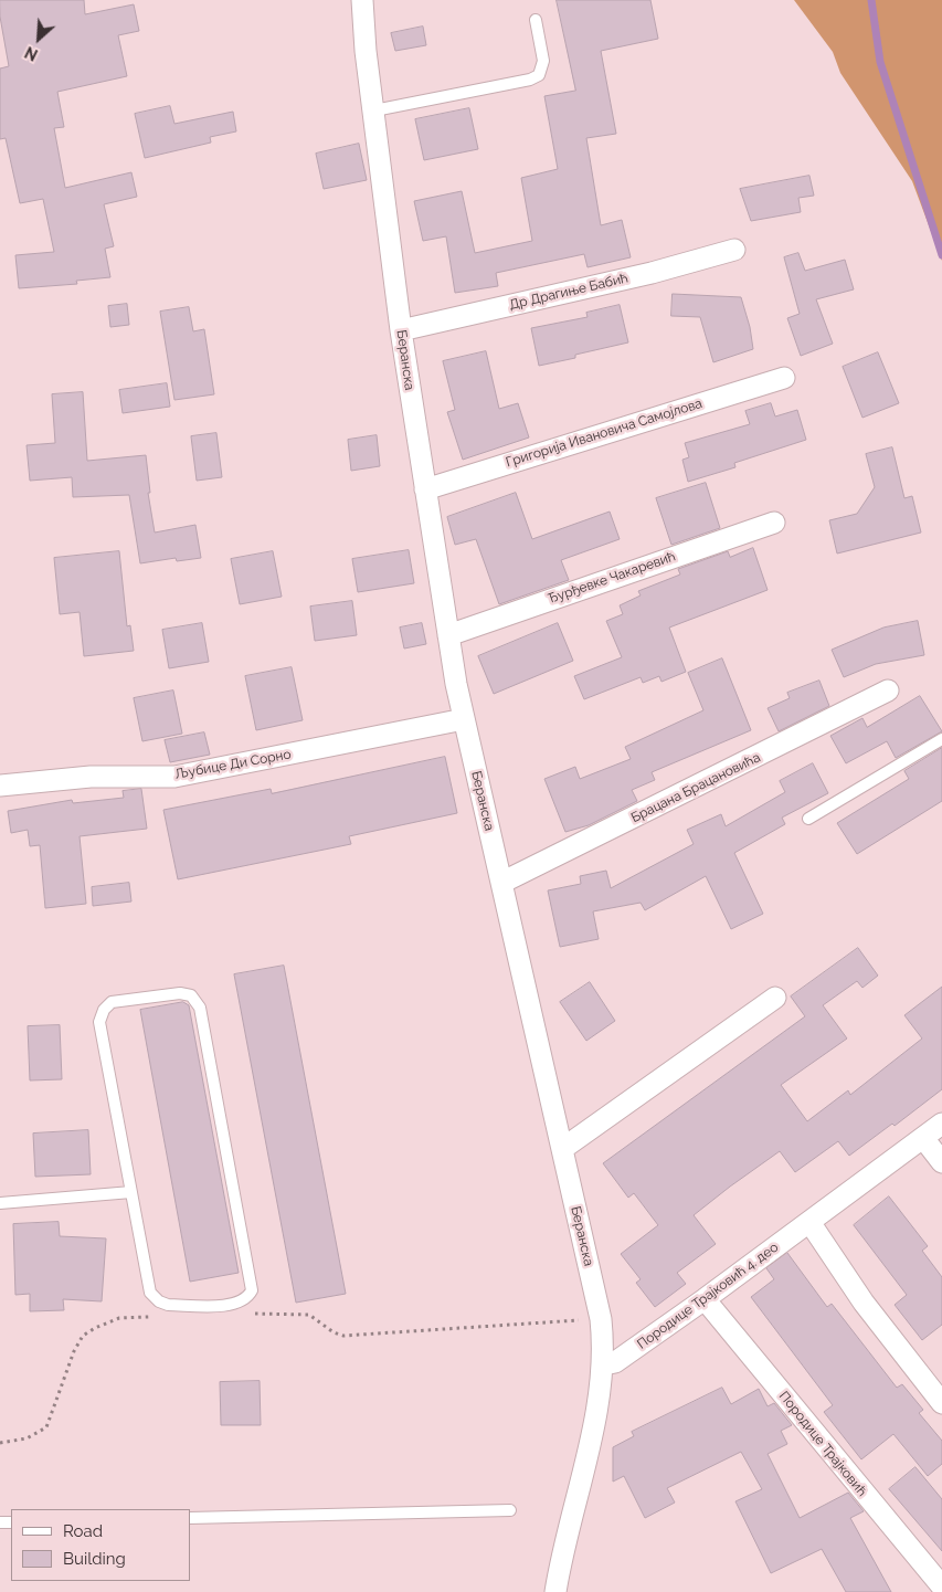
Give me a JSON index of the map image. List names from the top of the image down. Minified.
{"streets":{"street":["Др Драгиње Бабић","Беранска","Григорија Ивановича Самојлова","Ђурђевке Чакаревић","Љубице Ди Сорно","Брацана Брацановића","Породице Трајковић 4. део","Породице Трајковић"]},"crossings":[["Др Драгиње Бабић","Беранска"],["Беранска","Григорија Ивановича Самојлова"],["Беранска","Ђурђевке Чакаревић"],["Беранска","Љубице Ди Сорно"],["Беранска","Брацана Брацановића"],["Беранска","Породице Трајковић 4. део"],["Породице Трајковић 4. део","Породице Трајковић"]],"legend":["Road","Building"],"north":"bottom left"}
